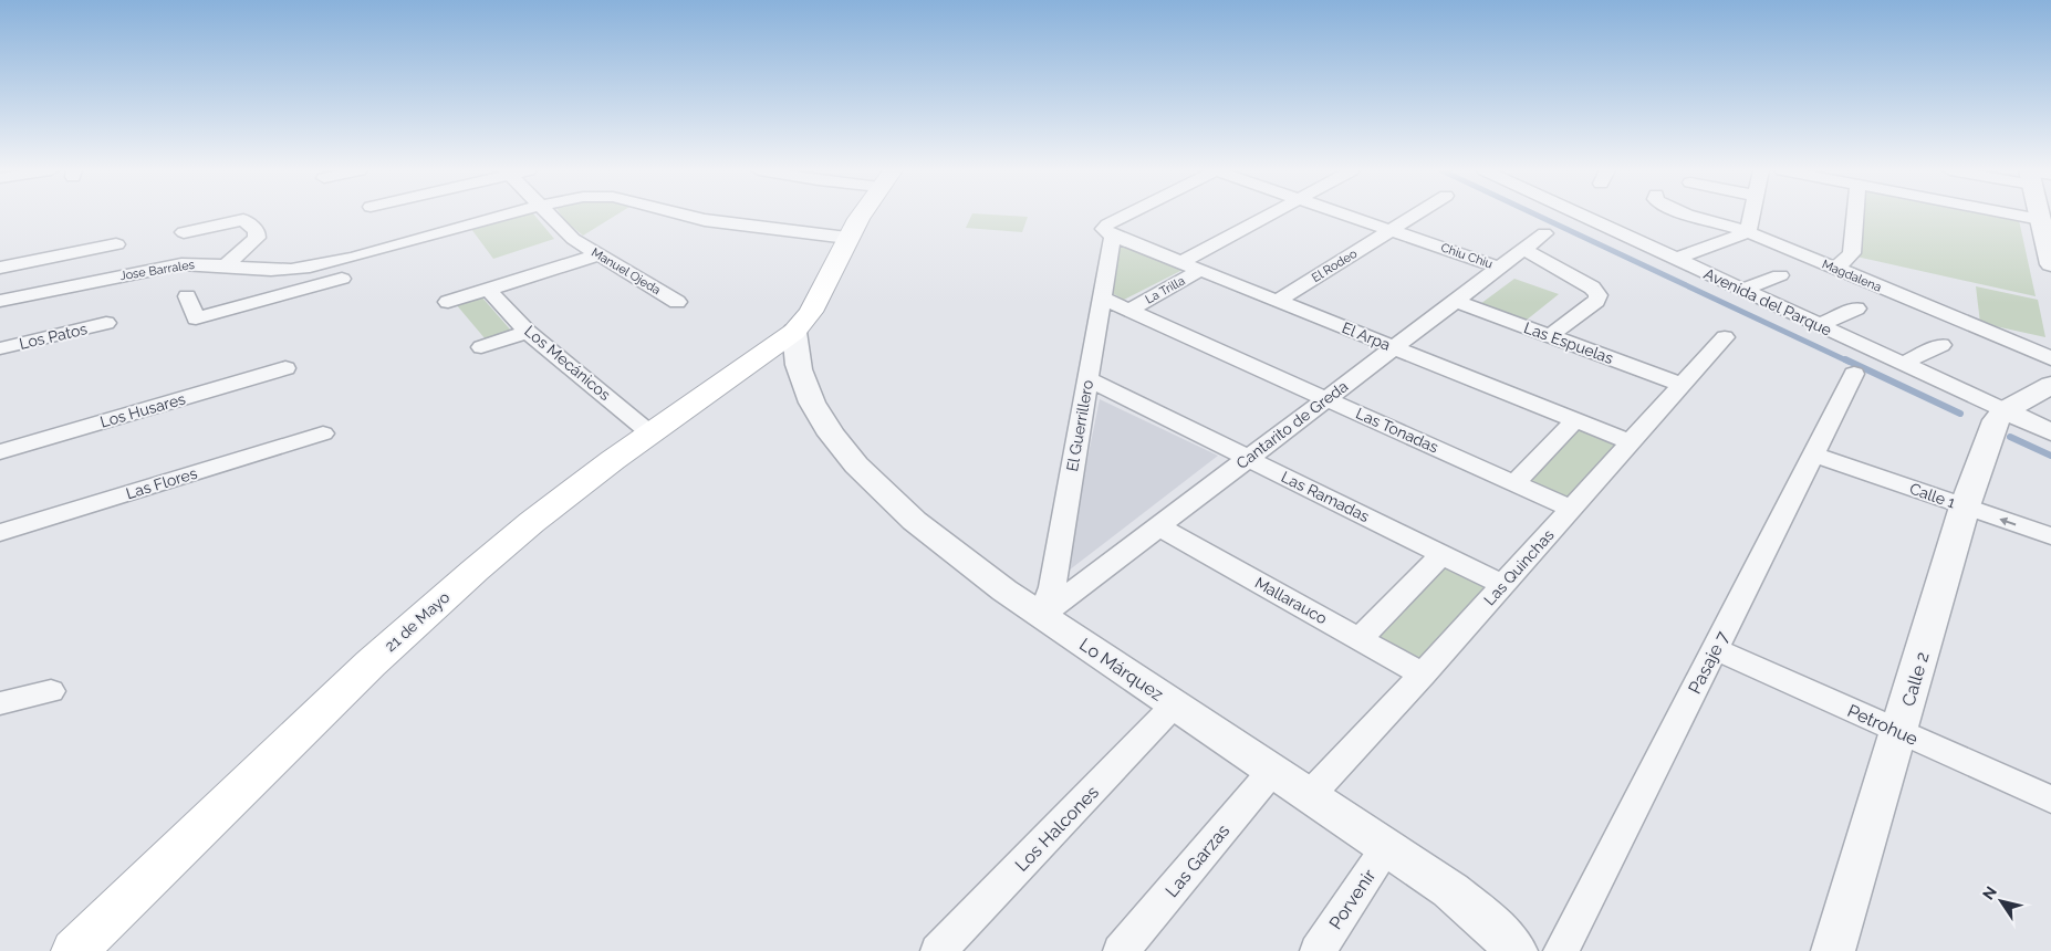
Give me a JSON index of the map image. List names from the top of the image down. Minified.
{"streets":{"main road":["21 de Mayo"],"street":["Chiu Chiu","El Rodeo","Jose Barrales","Manuel Ojeda","Magdalena","La Trilla","Avenida del Parque","Los Patos","El Arpa","Las Espuelas","Los Mecánicos","Los Husares","Cantarito de Greda","El Guerrillero","Las Tonadas","Las Flores","Calle 1","Las Ramadas","Las Quinchas","Mallarauco","Pasaje 7","Lo Márquez","Calle 2","Petrohue","Los Halcones","Las Garzas","Porvenir"]},"crossings":[["Chiu Chiu","El Rodeo"],["Chiu Chiu","Cantarito de Greda"],["El Rodeo","El Arpa"],["Jose Barrales","21 de Mayo"],["La Trilla","El Arpa"],["La Trilla","Las Tonadas"],["Avenida del Parque","Calle 2"],["El Arpa","Cantarito de Greda"],["El Arpa","El Guerrillero"],["El Arpa","Las Quinchas"],["Las Espuelas","Cantarito de Greda"],["Las Espuelas","Las Quinchas"],["Los Mecánicos","21 de Mayo"],["Cantarito de Greda","El Guerrillero"],["Cantarito de Greda","Las Tonadas"],["Cantarito de Greda","Las Ramadas"],["Cantarito de Greda","Mallarauco"],["Cantarito de Greda","Lo Márquez"],["El Guerrillero","Las Tonadas"],["El Guerrillero","Las Ramadas"],["El Guerrillero","Lo Márquez"],["Las Tonadas","Las Quinchas"],["Calle 1","Pasaje 7"],["Calle 1","Calle 2"],["Las Ramadas","Las Quinchas"],["Las Quinchas","Mallarauco"],["Las Quinchas","Lo Márquez"],["21 de Mayo","Lo Márquez"],["Pasaje 7","Petrohue"],["Lo Márquez","Los Halcones"],["Lo Márquez","Las Garzas"],["Lo Márquez","Porvenir"],["Calle 2","Petrohue"]],"one_way":["Calle 1"],"north":"top left"}
